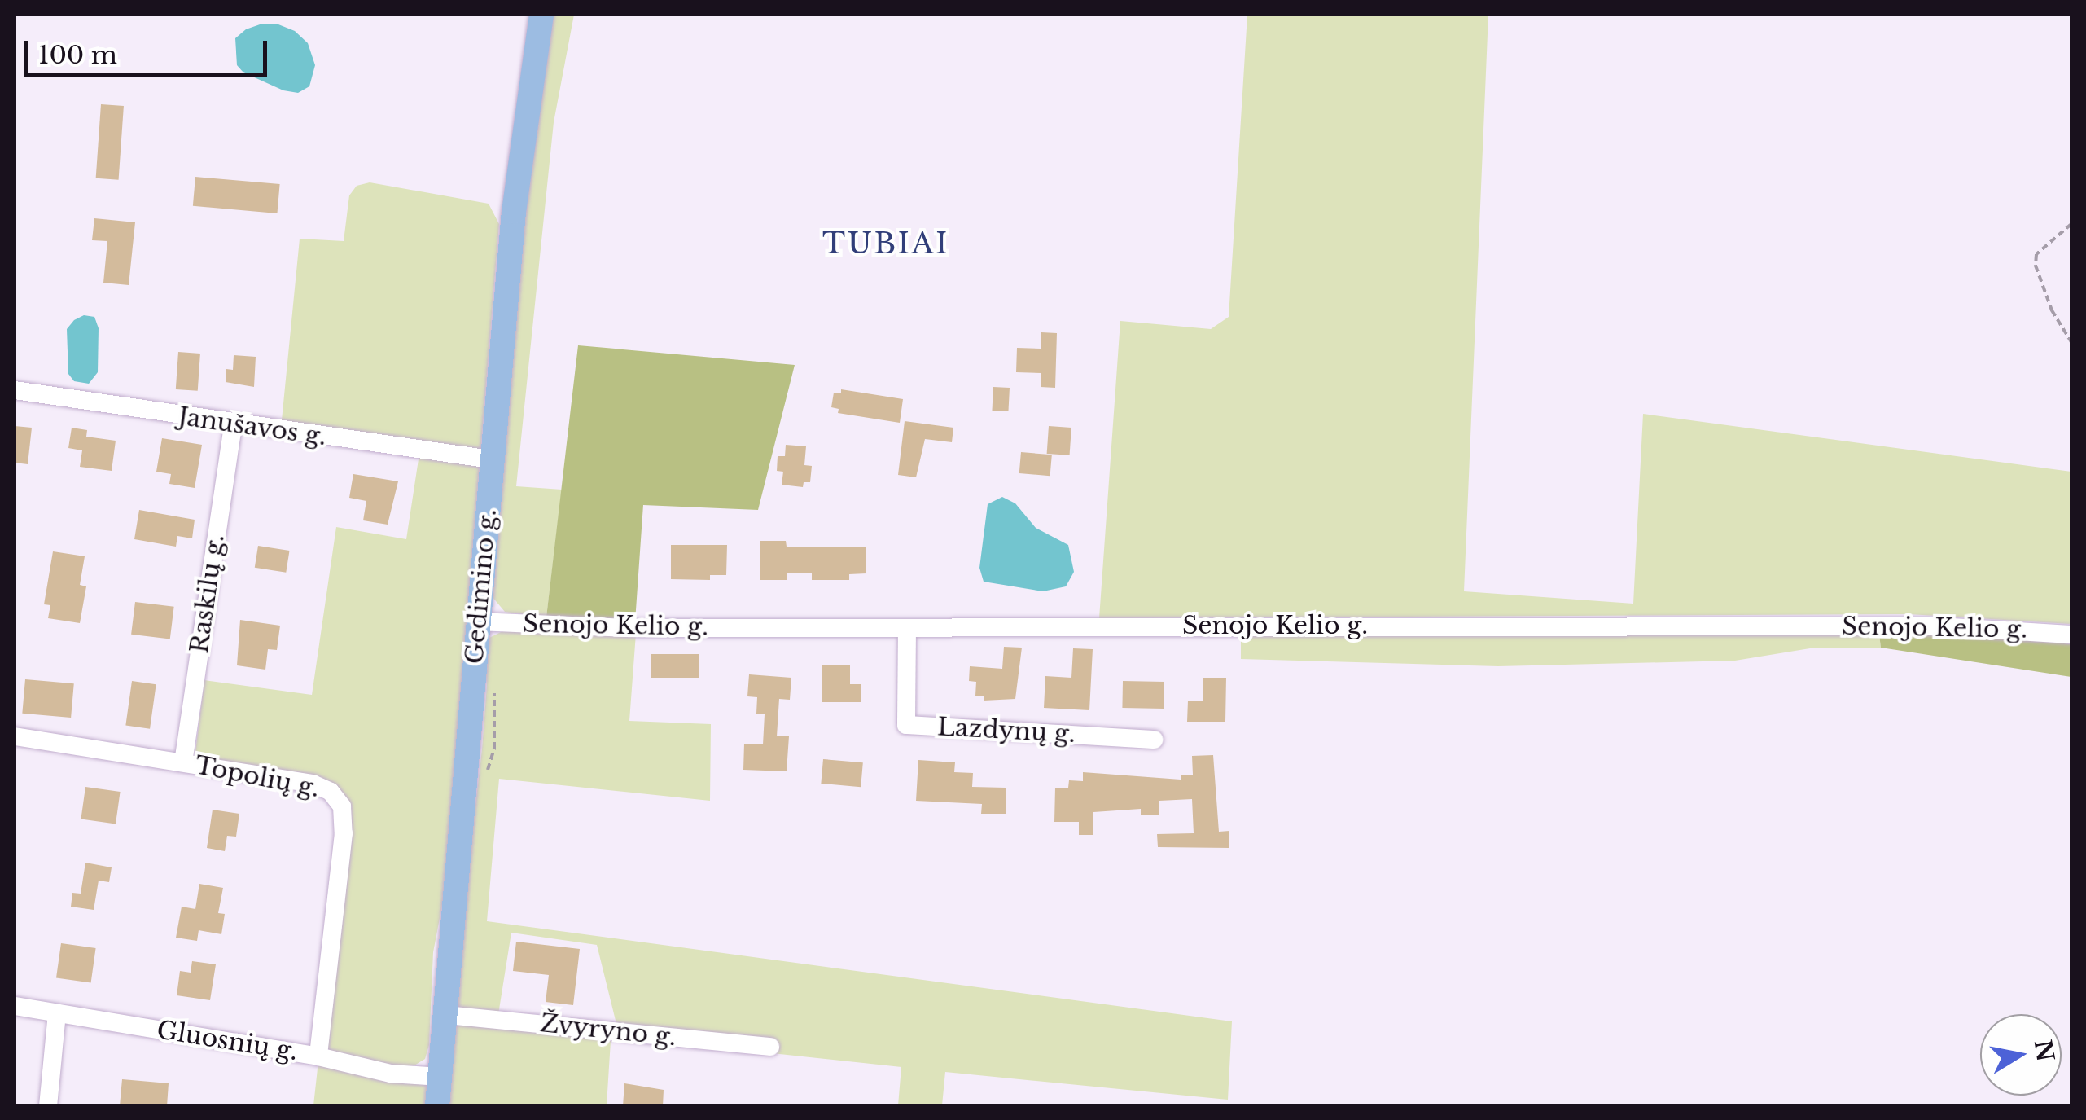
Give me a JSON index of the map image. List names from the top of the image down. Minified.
{"streets":{"main road":["Gedimino g."],"street":["Janušavos g.","Raskilų g.","Senojo Kelio g.","Lazdynų g.","Topolių g.","Žvyryno g.","Gluosnių g."]},"crossings":[["Janušavos g.","Gedimino g."],["Janušavos g.","Raskilų g."],["Gedimino g.","Senojo Kelio g."],["Gedimino g.","Žvyryno g."],["Gedimino g.","Gluosnių g."],["Raskilų g.","Topolių g."],["Senojo Kelio g.","Lazdynų g."],["Topolių g.","Gluosnių g."]],"districts":["TUBIAI"],"scale_bar":"100 m","north":"right"}
